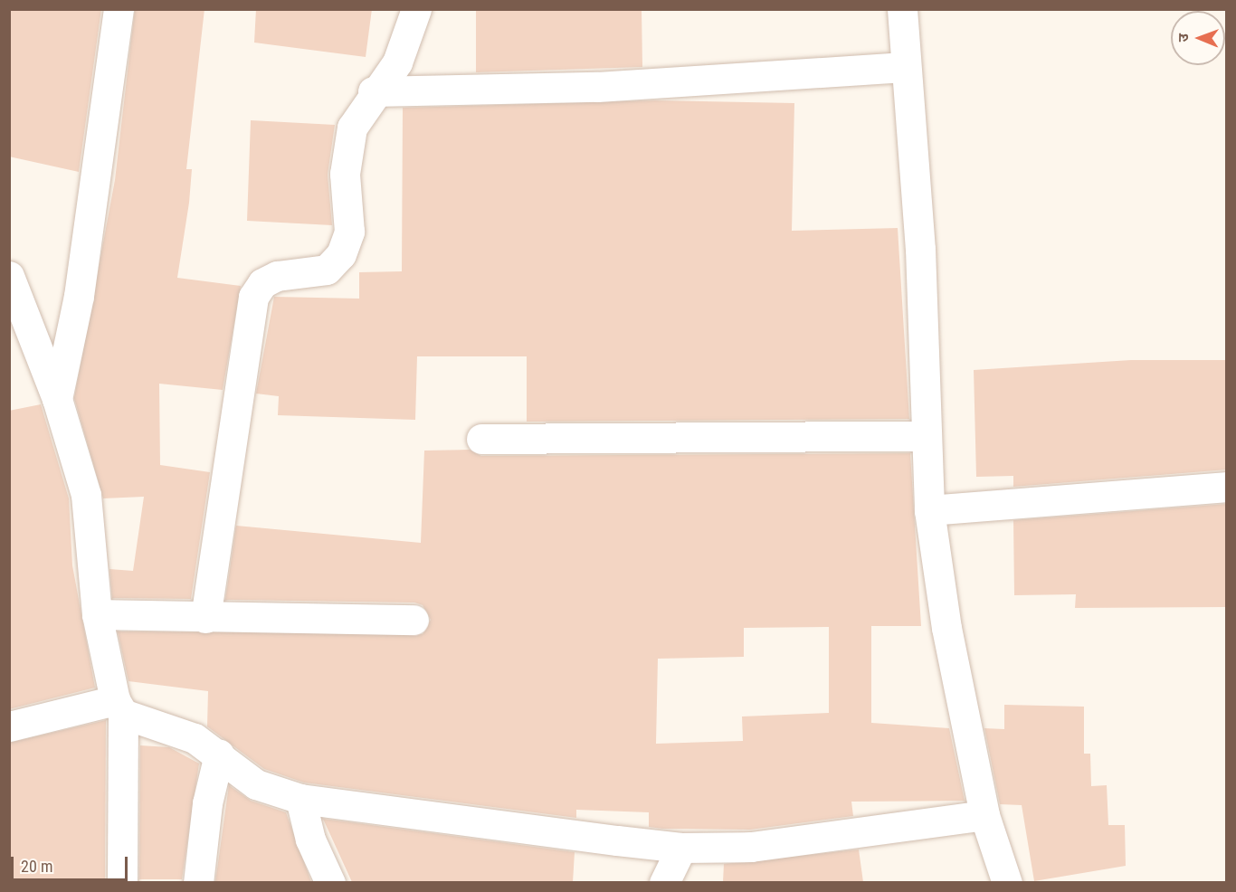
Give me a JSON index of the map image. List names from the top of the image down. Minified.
{"scale_bar":"20 m","north":"left"}
